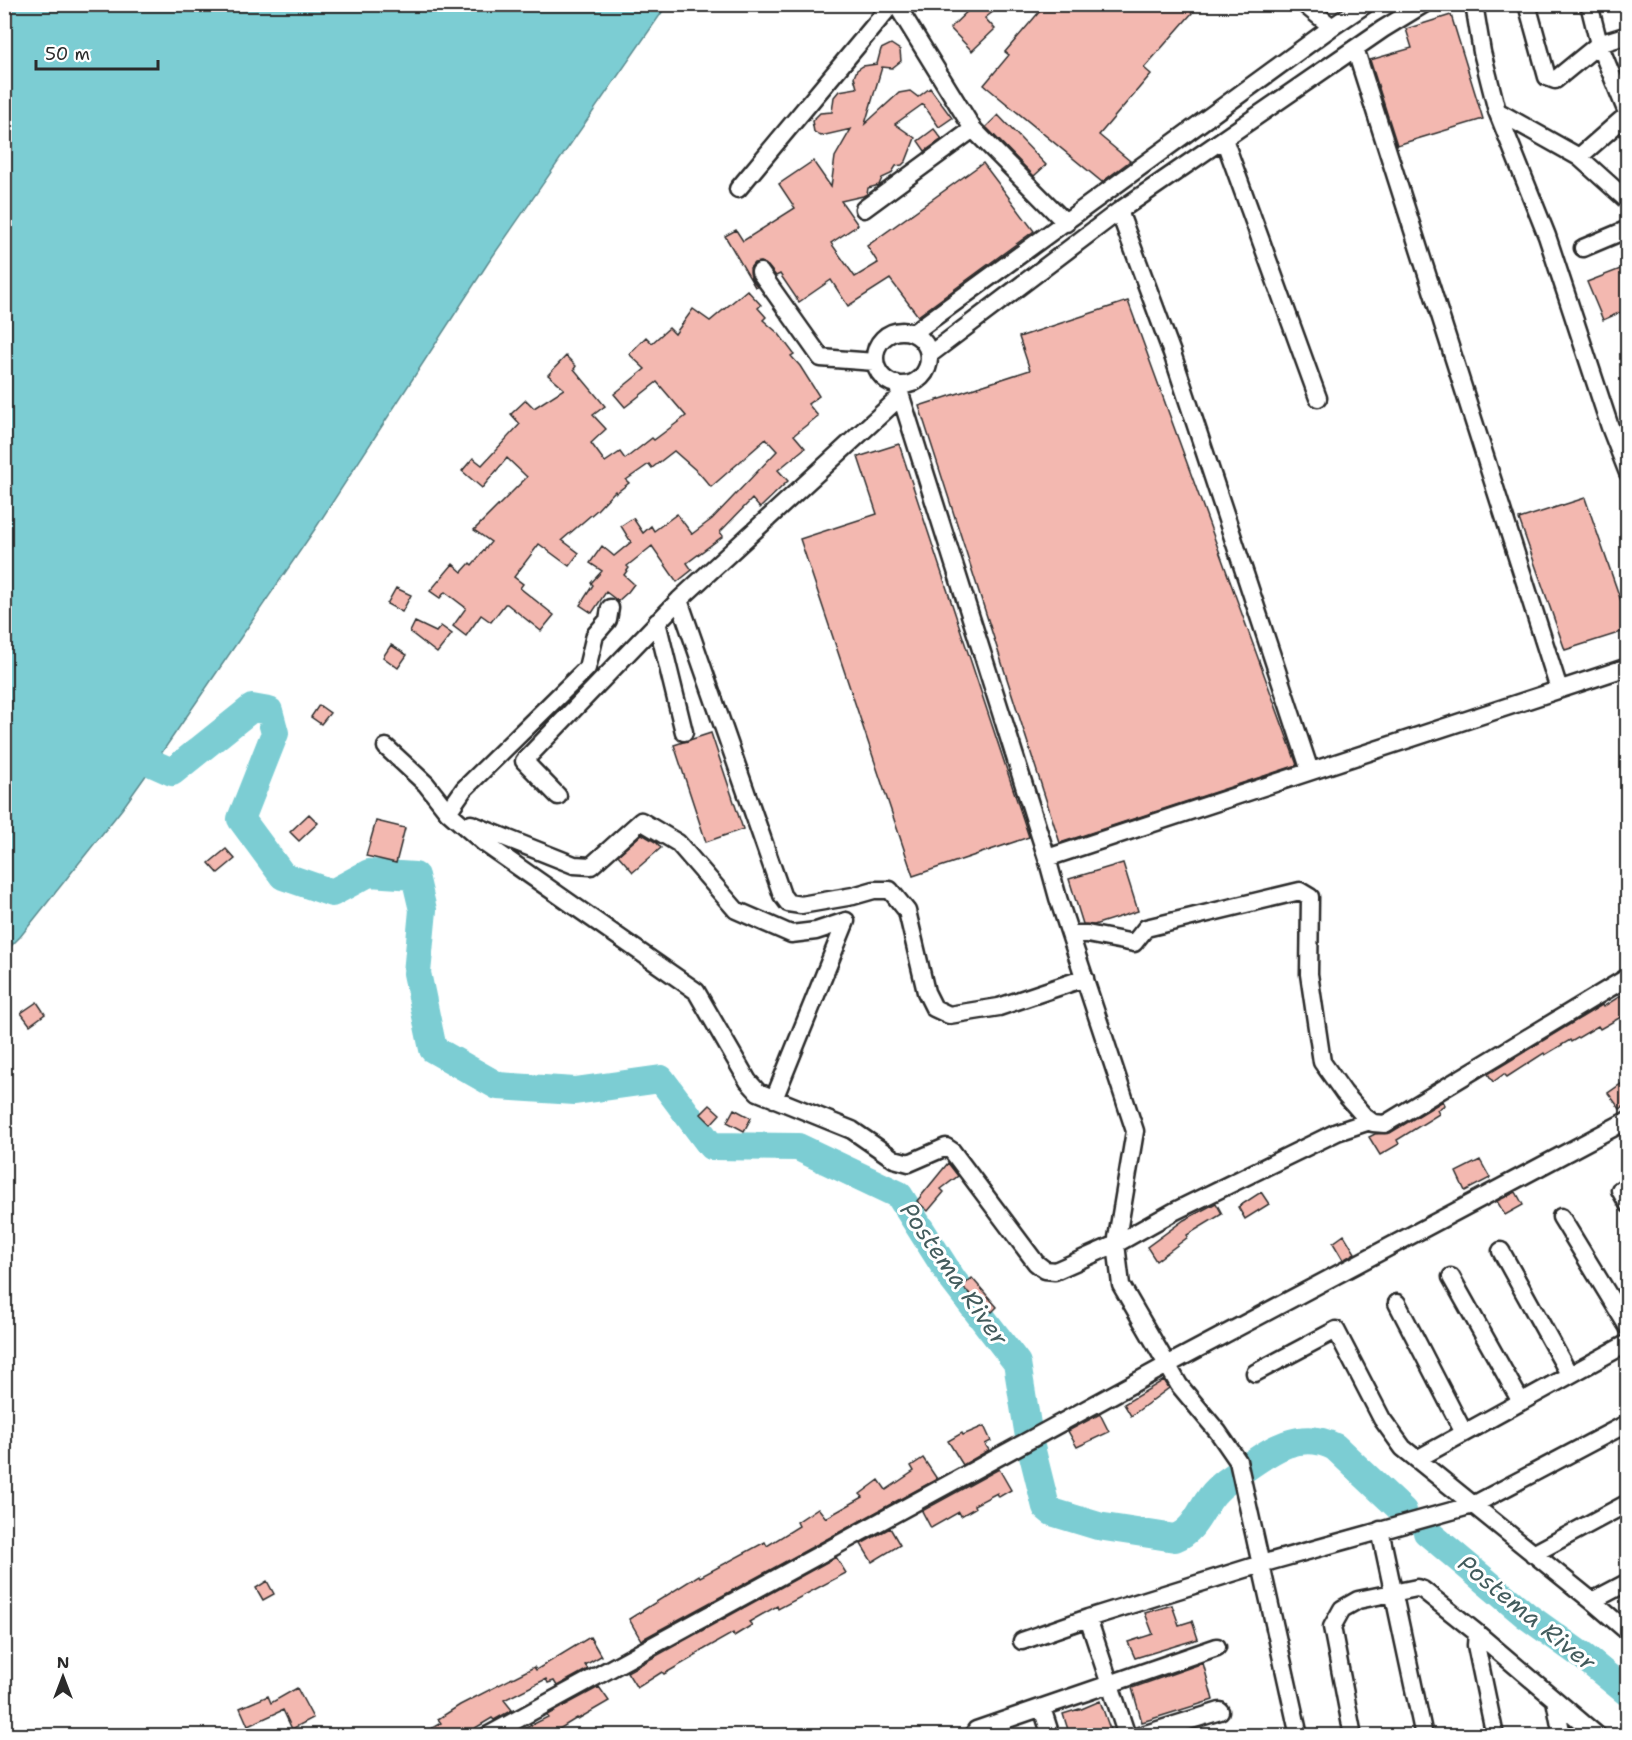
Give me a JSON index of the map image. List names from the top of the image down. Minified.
{"water":["Postema River"],"scale_bar":"50 m","north":"top"}
